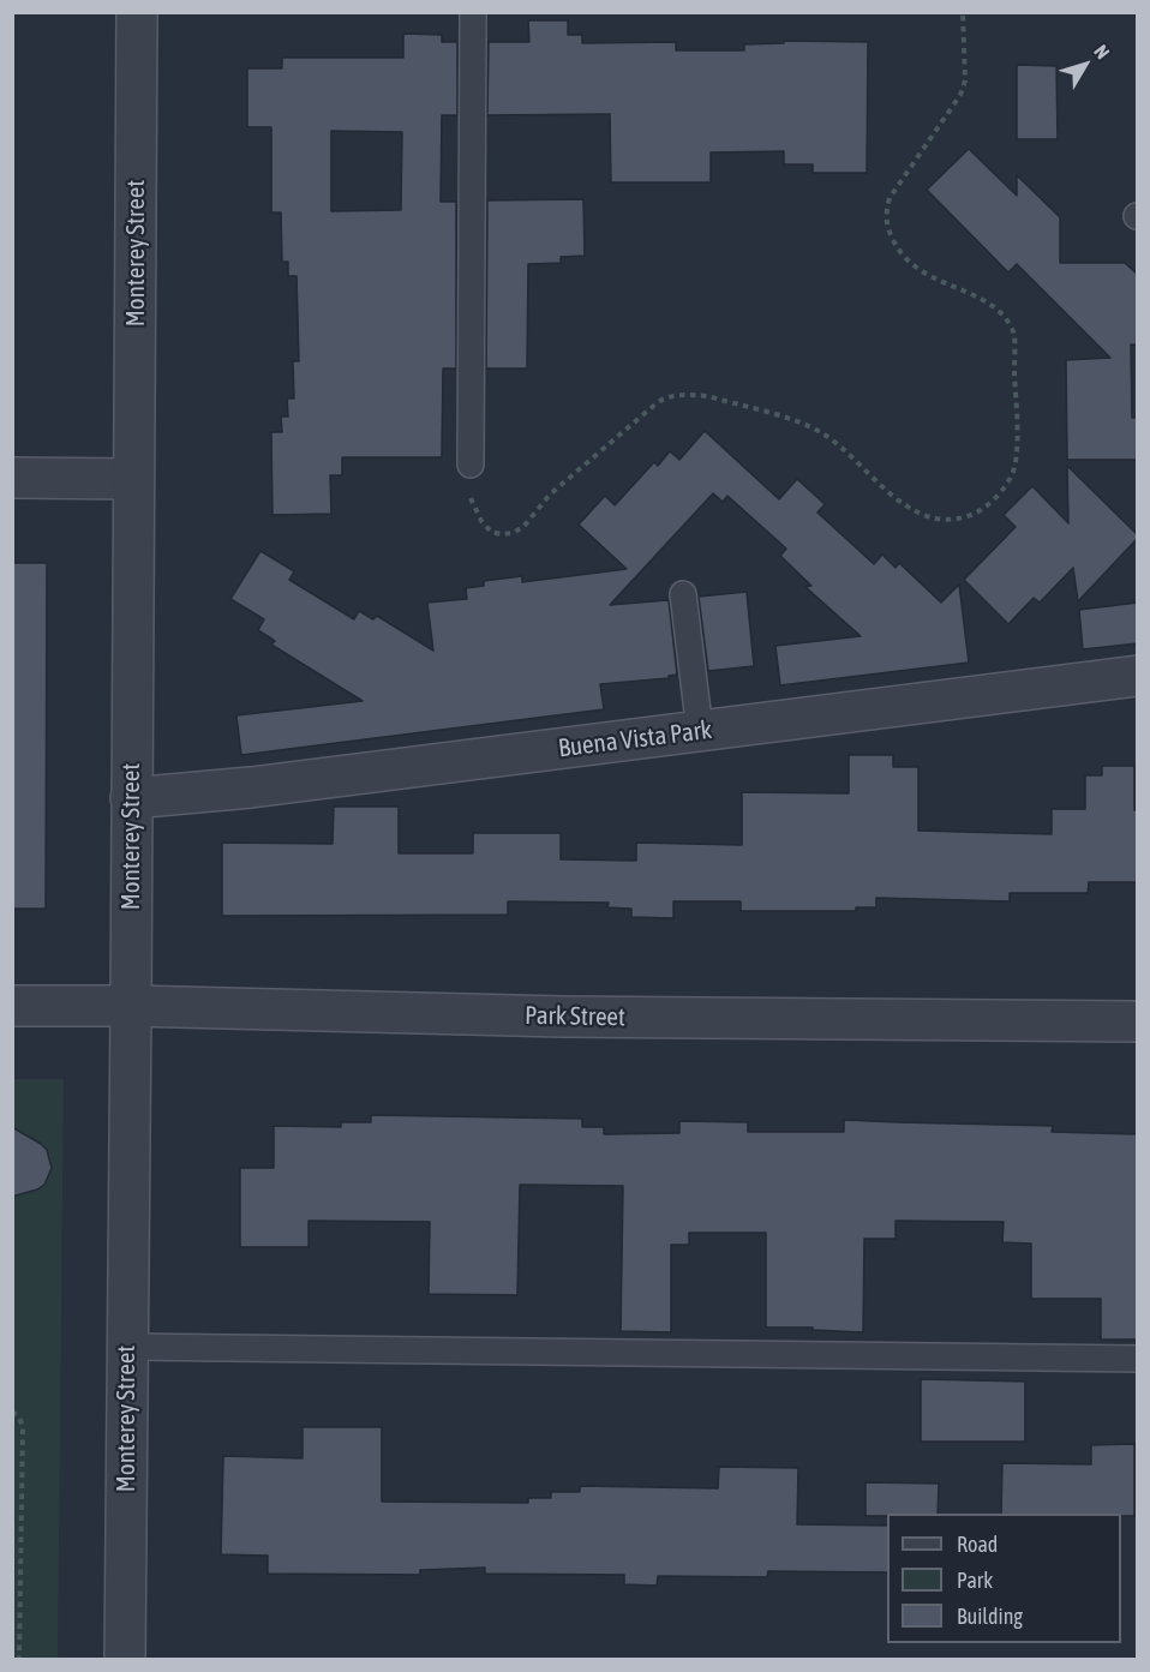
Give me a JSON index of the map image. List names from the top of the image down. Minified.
{"streets":{"street":["Monterey Street","Buena Vista Park","Park Street"]},"crossings":[["Monterey Street","Buena Vista Park"],["Monterey Street","Park Street"]],"legend":["Road","Park","Building"],"north":"top right"}
